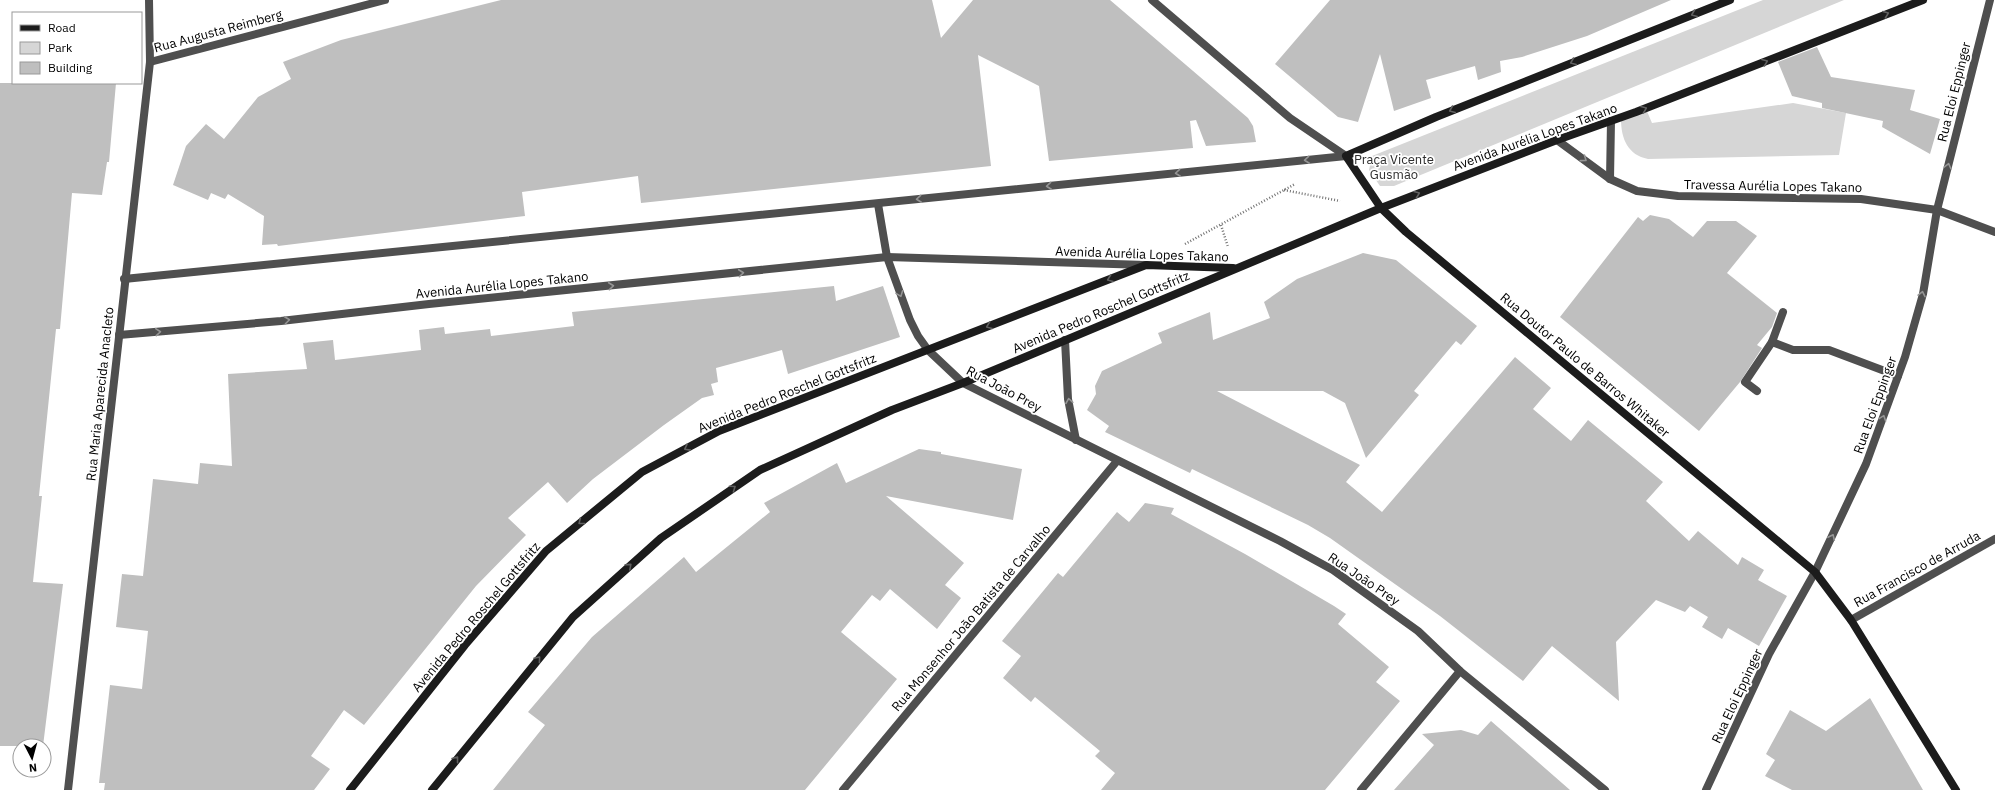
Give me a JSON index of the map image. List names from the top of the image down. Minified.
{"streets":{"street":["Rua Augusta Reimberg","Rua Eloi Eppinger","Avenida Aurélia Lopes Takano","Travessa Aurélia Lopes Takano","Avenida Pedro Roschel Gottsfritz","Rua Doutor Paulo de Barros Whitaker","Rua João Prey","Rua Maria Aparecida Anacleto","Rua Francisco de Arruda","Rua Monsenhor João Batista de Carvalho"]},"crossings":[["Rua Augusta Reimberg","Rua Maria Aparecida Anacleto"],["Rua Eloi Eppinger","Travessa Aurélia Lopes Takano"],["Rua Eloi Eppinger","Rua Doutor Paulo de Barros Whitaker"],["Avenida Aurélia Lopes Takano","Travessa Aurélia Lopes Takano"],["Avenida Aurélia Lopes Takano","Avenida Pedro Roschel Gottsfritz"],["Avenida Aurélia Lopes Takano","Rua Doutor Paulo de Barros Whitaker"],["Avenida Aurélia Lopes Takano","Rua João Prey"],["Avenida Aurélia Lopes Takano","Rua Maria Aparecida Anacleto"],["Avenida Pedro Roschel Gottsfritz","Rua João Prey"],["Rua Doutor Paulo de Barros Whitaker","Rua Francisco de Arruda"],["Rua João Prey","Rua Monsenhor João Batista de Carvalho"]],"one_way":["Rua Eloi Eppinger"],"parks":["Praça Vicente Gusmão"],"legend":["Road","Park","Building"],"north":"bottom"}
